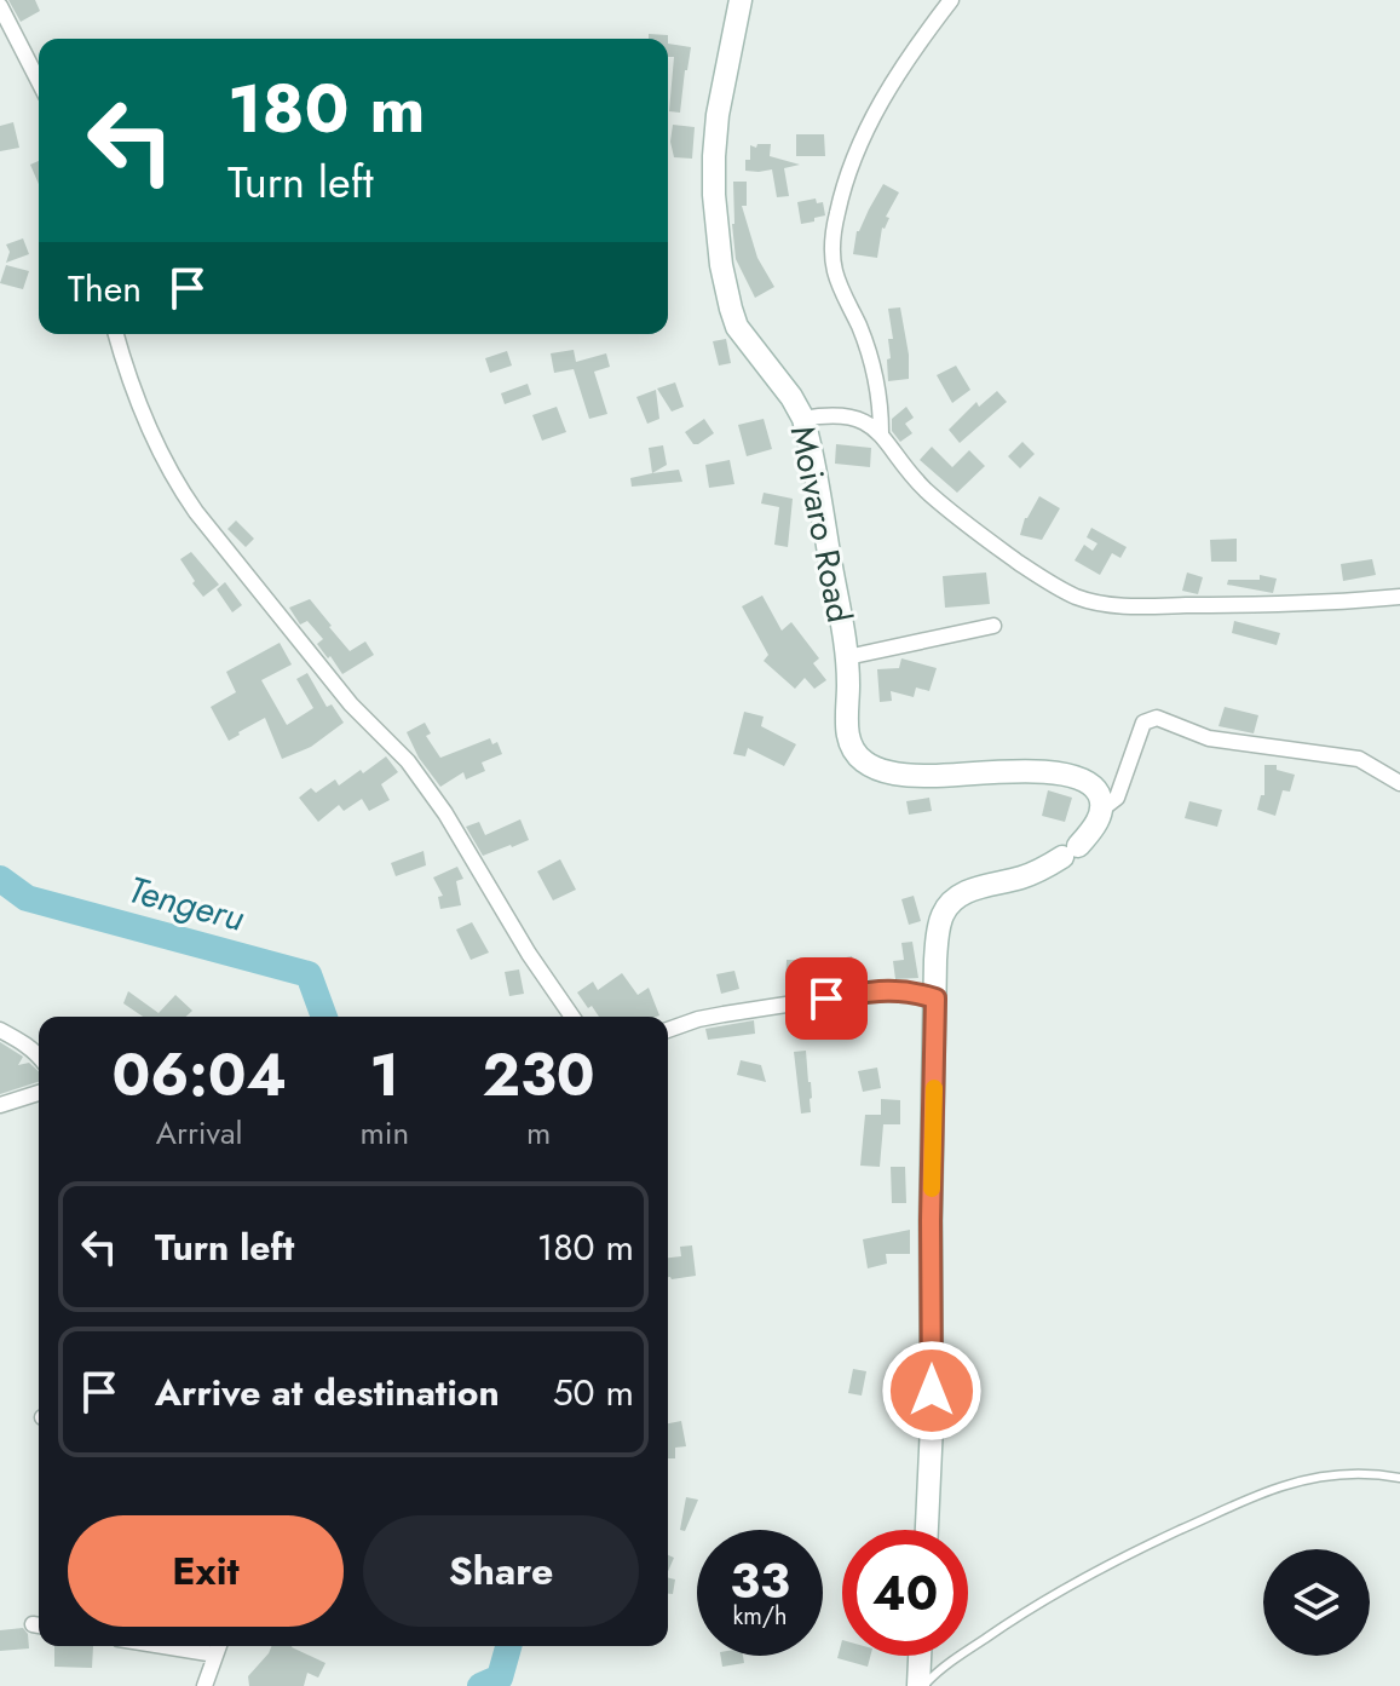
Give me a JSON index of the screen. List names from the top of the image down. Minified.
{"streets":{"street":["Moivaro Road"]},"water":["Tengeru"],"page":{"turn":["180 m","Turn left"],"then":"Then","eta":["06:04","Arrival","1","min","230","m"],"list":[{"name":"Turn left","value":"180 m"},{"name":"Arrive at destination","value":"50 m"}],"buttons":["Exit","Share"],"speed":"33 km/h","limit":"40"}}
